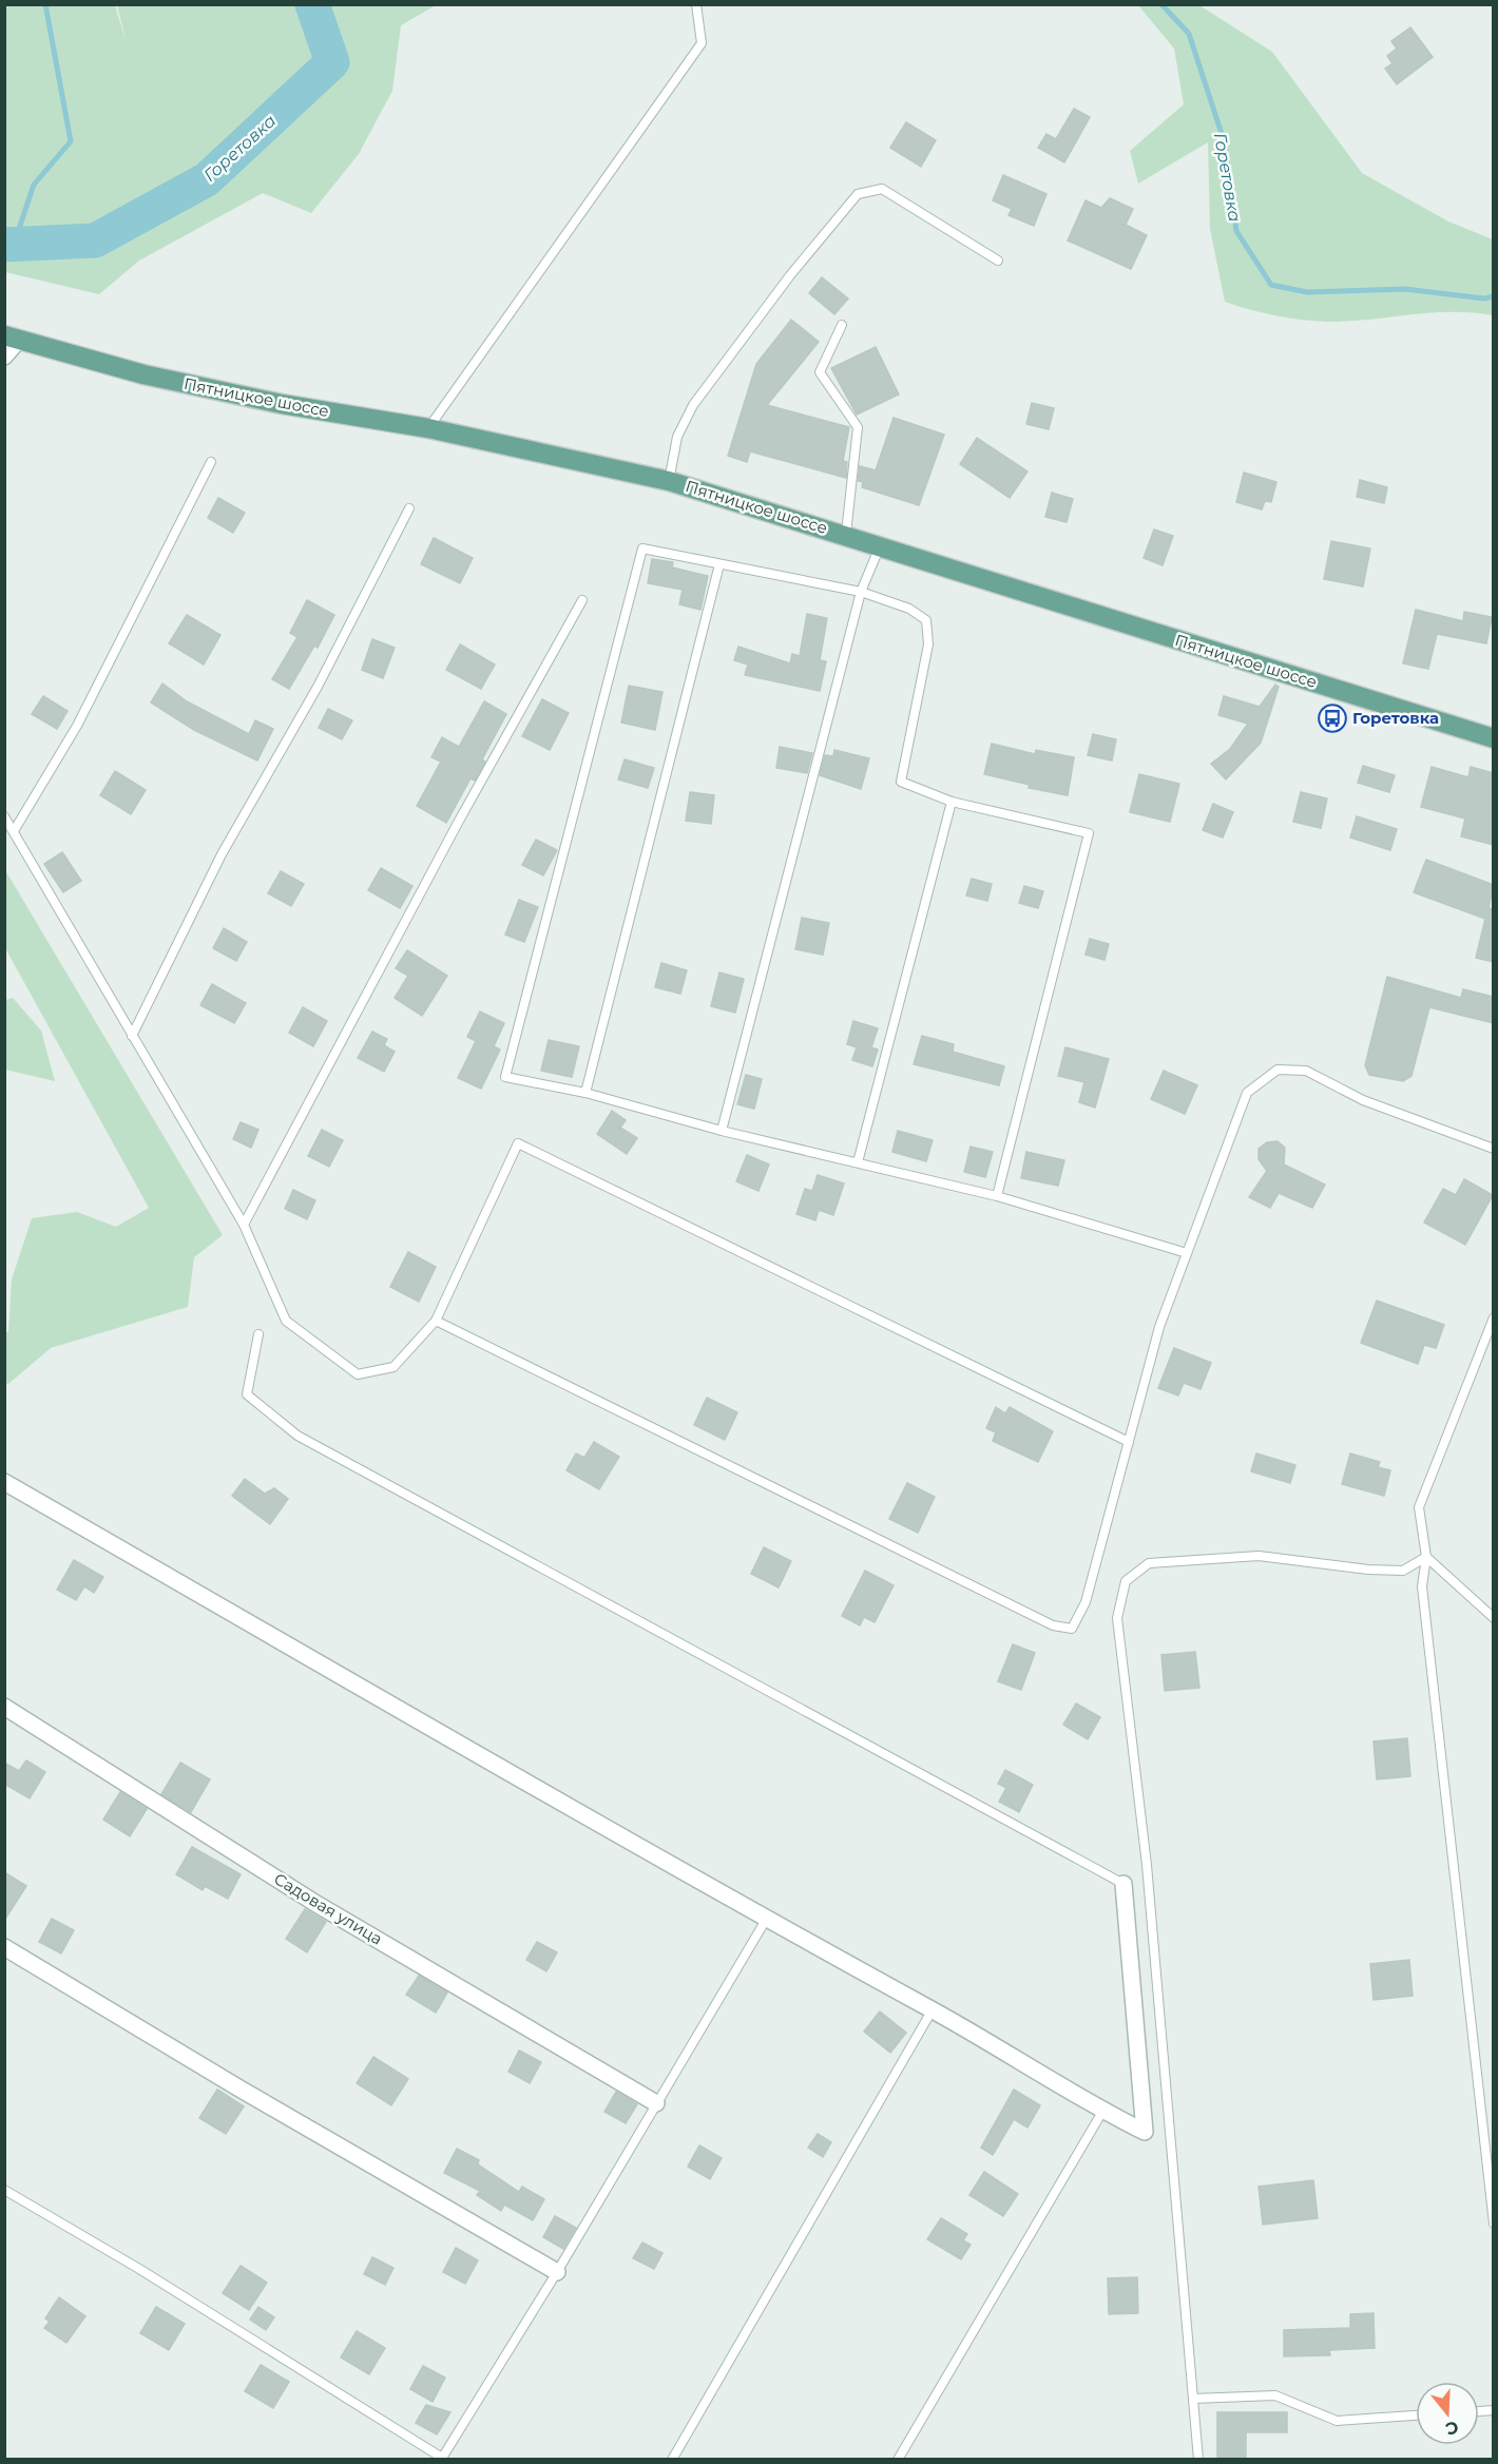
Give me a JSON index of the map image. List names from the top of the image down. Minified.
{"streets":{"main road":["Пятницкое шоссе"],"street":["Садовая улица"]},"water":["Горетовка"],"places":{"bus stop":["Горетовка"]},"north":"bottom"}
